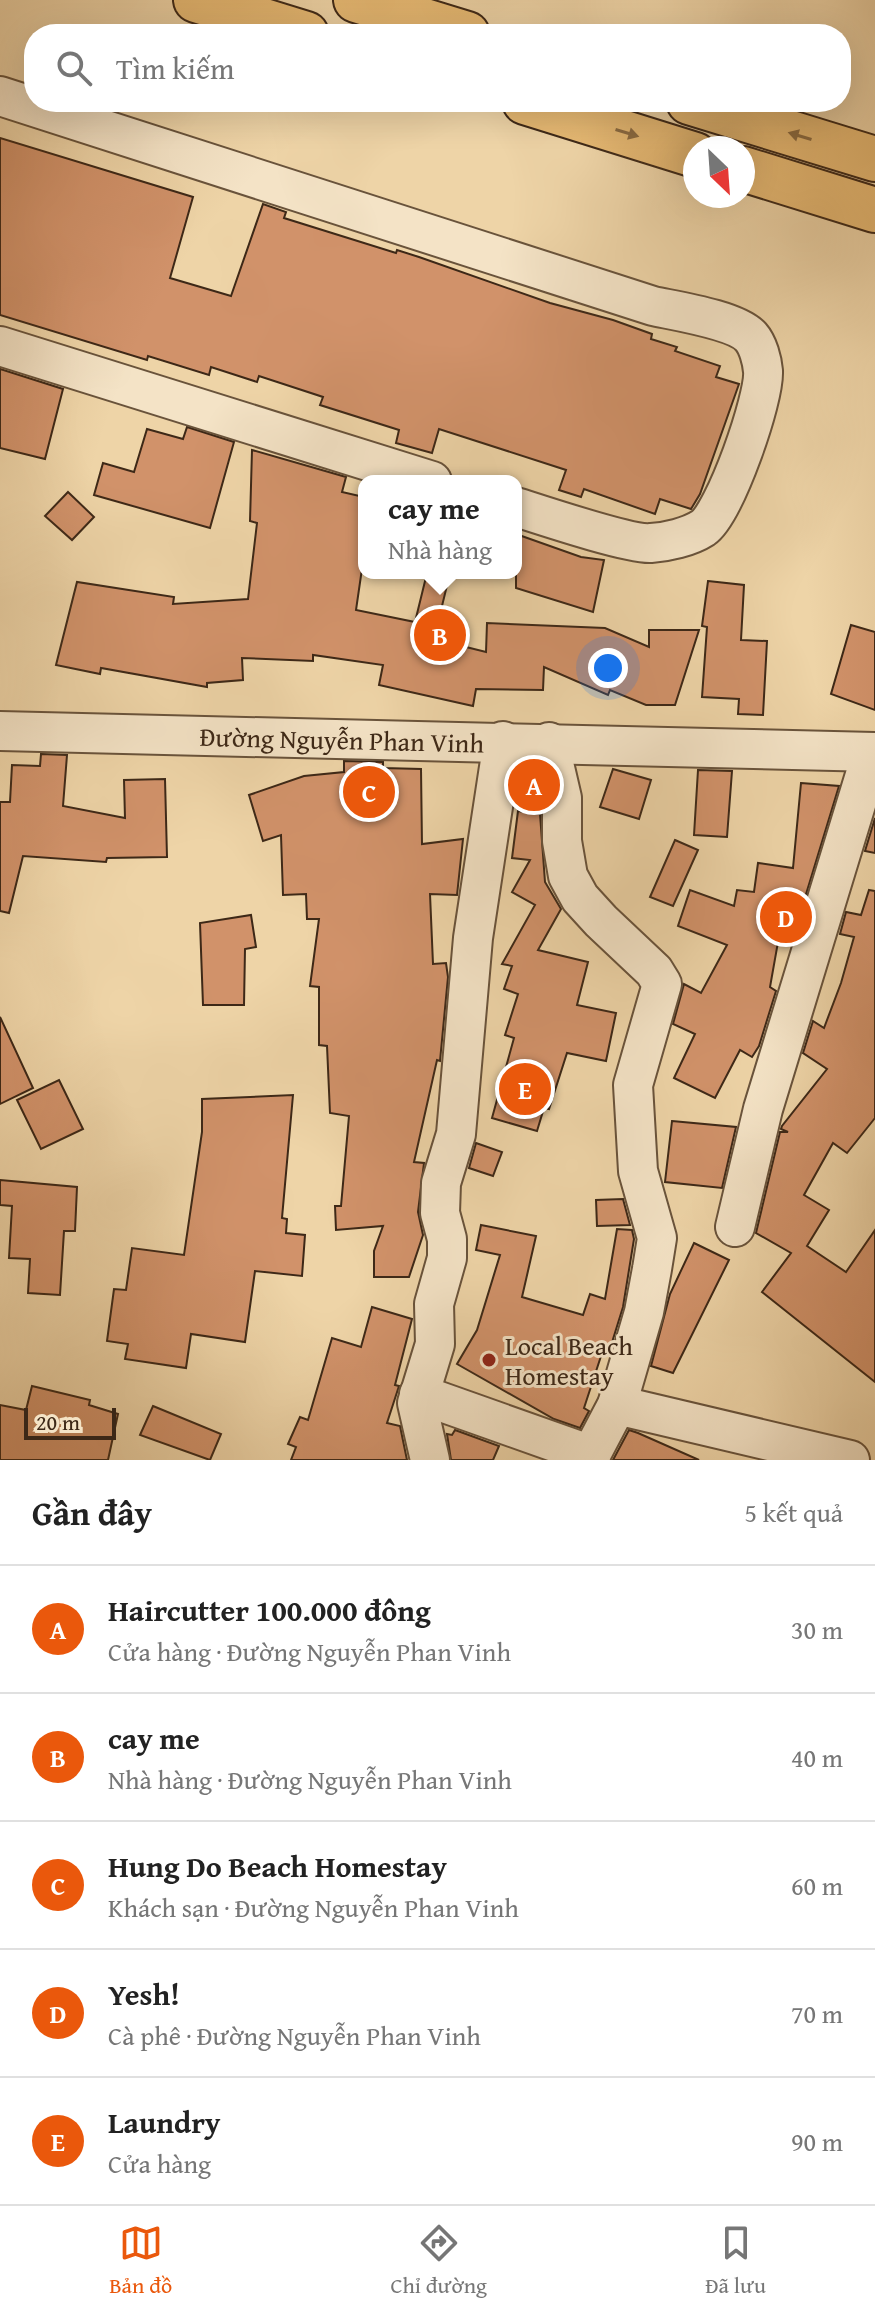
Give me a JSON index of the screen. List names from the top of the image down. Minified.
{"streets":{"street":["Đường Nguyễn Phan Vinh"]},"places":["Local Beach Homestay"],"scale_bar":"20 m","north":"bottom right","page":{"search":"Tìm kiếm","popup":["cay me","Nhà hàng"],"pins":["B","A","C","D","E"],"scale":"20 m","heading":["Gần đây","5 kết quả"],"list":[{"mark":"A","name":"Haircutter 100.000 đông","note":"Cửa hàng · Đường Nguyễn Phan Vinh","value":"30 m"},{"mark":"B","name":"cay me","note":"Nhà hàng · Đường Nguyễn Phan Vinh","value":"40 m"},{"mark":"C","name":"Hung Do Beach Homestay","note":"Khách sạn · Đường Nguyễn Phan Vinh","value":"60 m"},{"mark":"D","name":"Yesh!","note":"Cà phê · Đường Nguyễn Phan Vinh","value":"70 m"},{"mark":"E","name":"Laundry","note":"Cửa hàng","value":"90 m"}],"nav":["Bản đồ","Chỉ đường","Đã lưu"]}}
